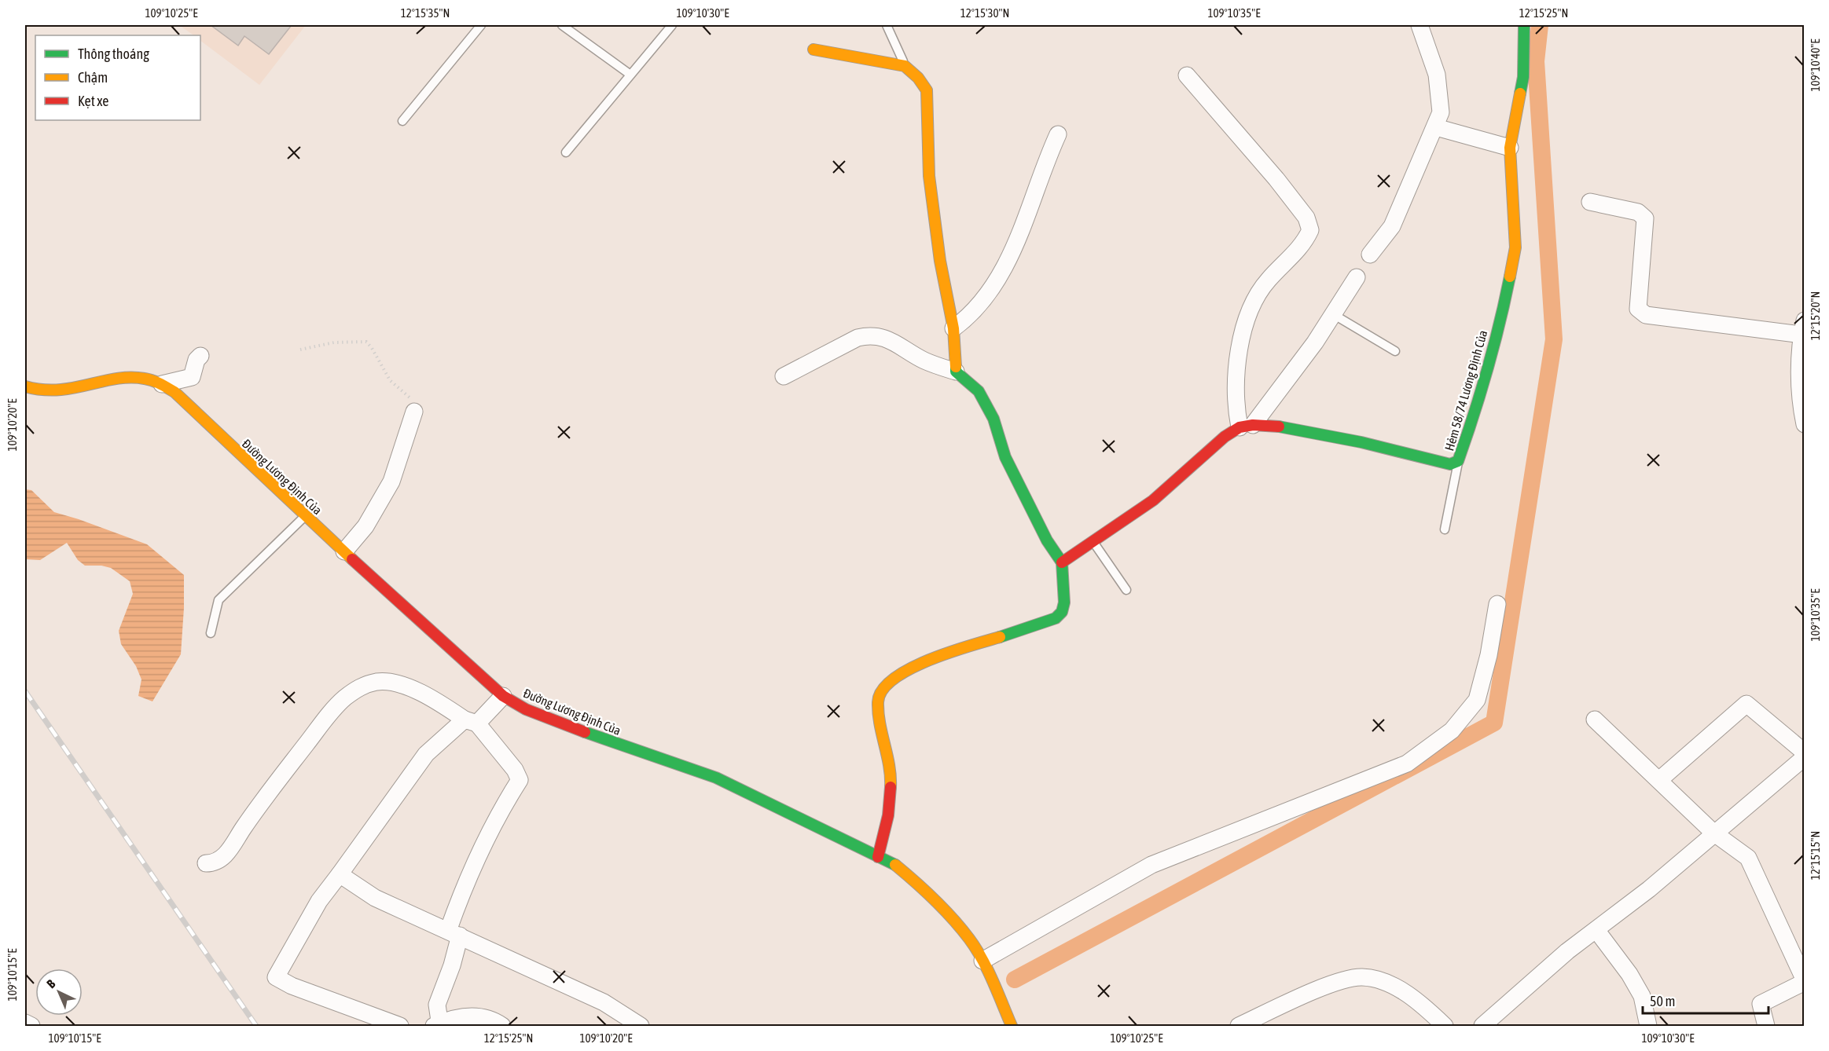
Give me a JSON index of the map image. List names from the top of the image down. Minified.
{"streets":{"street":["Hẻm 58/74 Lương Định Của","Đường Lương Định Của"]},"legend":["Thông thoáng","Chậm","Kẹt xe"],"scale_bar":"50 m","north":"top left","coordinates":["109°10'25\"E","12°15'35\"N","109°10'30\"E","12°15'30\"N","109°10'35\"E","12°15'25\"N","109°10'40\"E","12°15'20\"N","109°10'20\"E","12°15'15\"N","109°10'15\"E"]}
